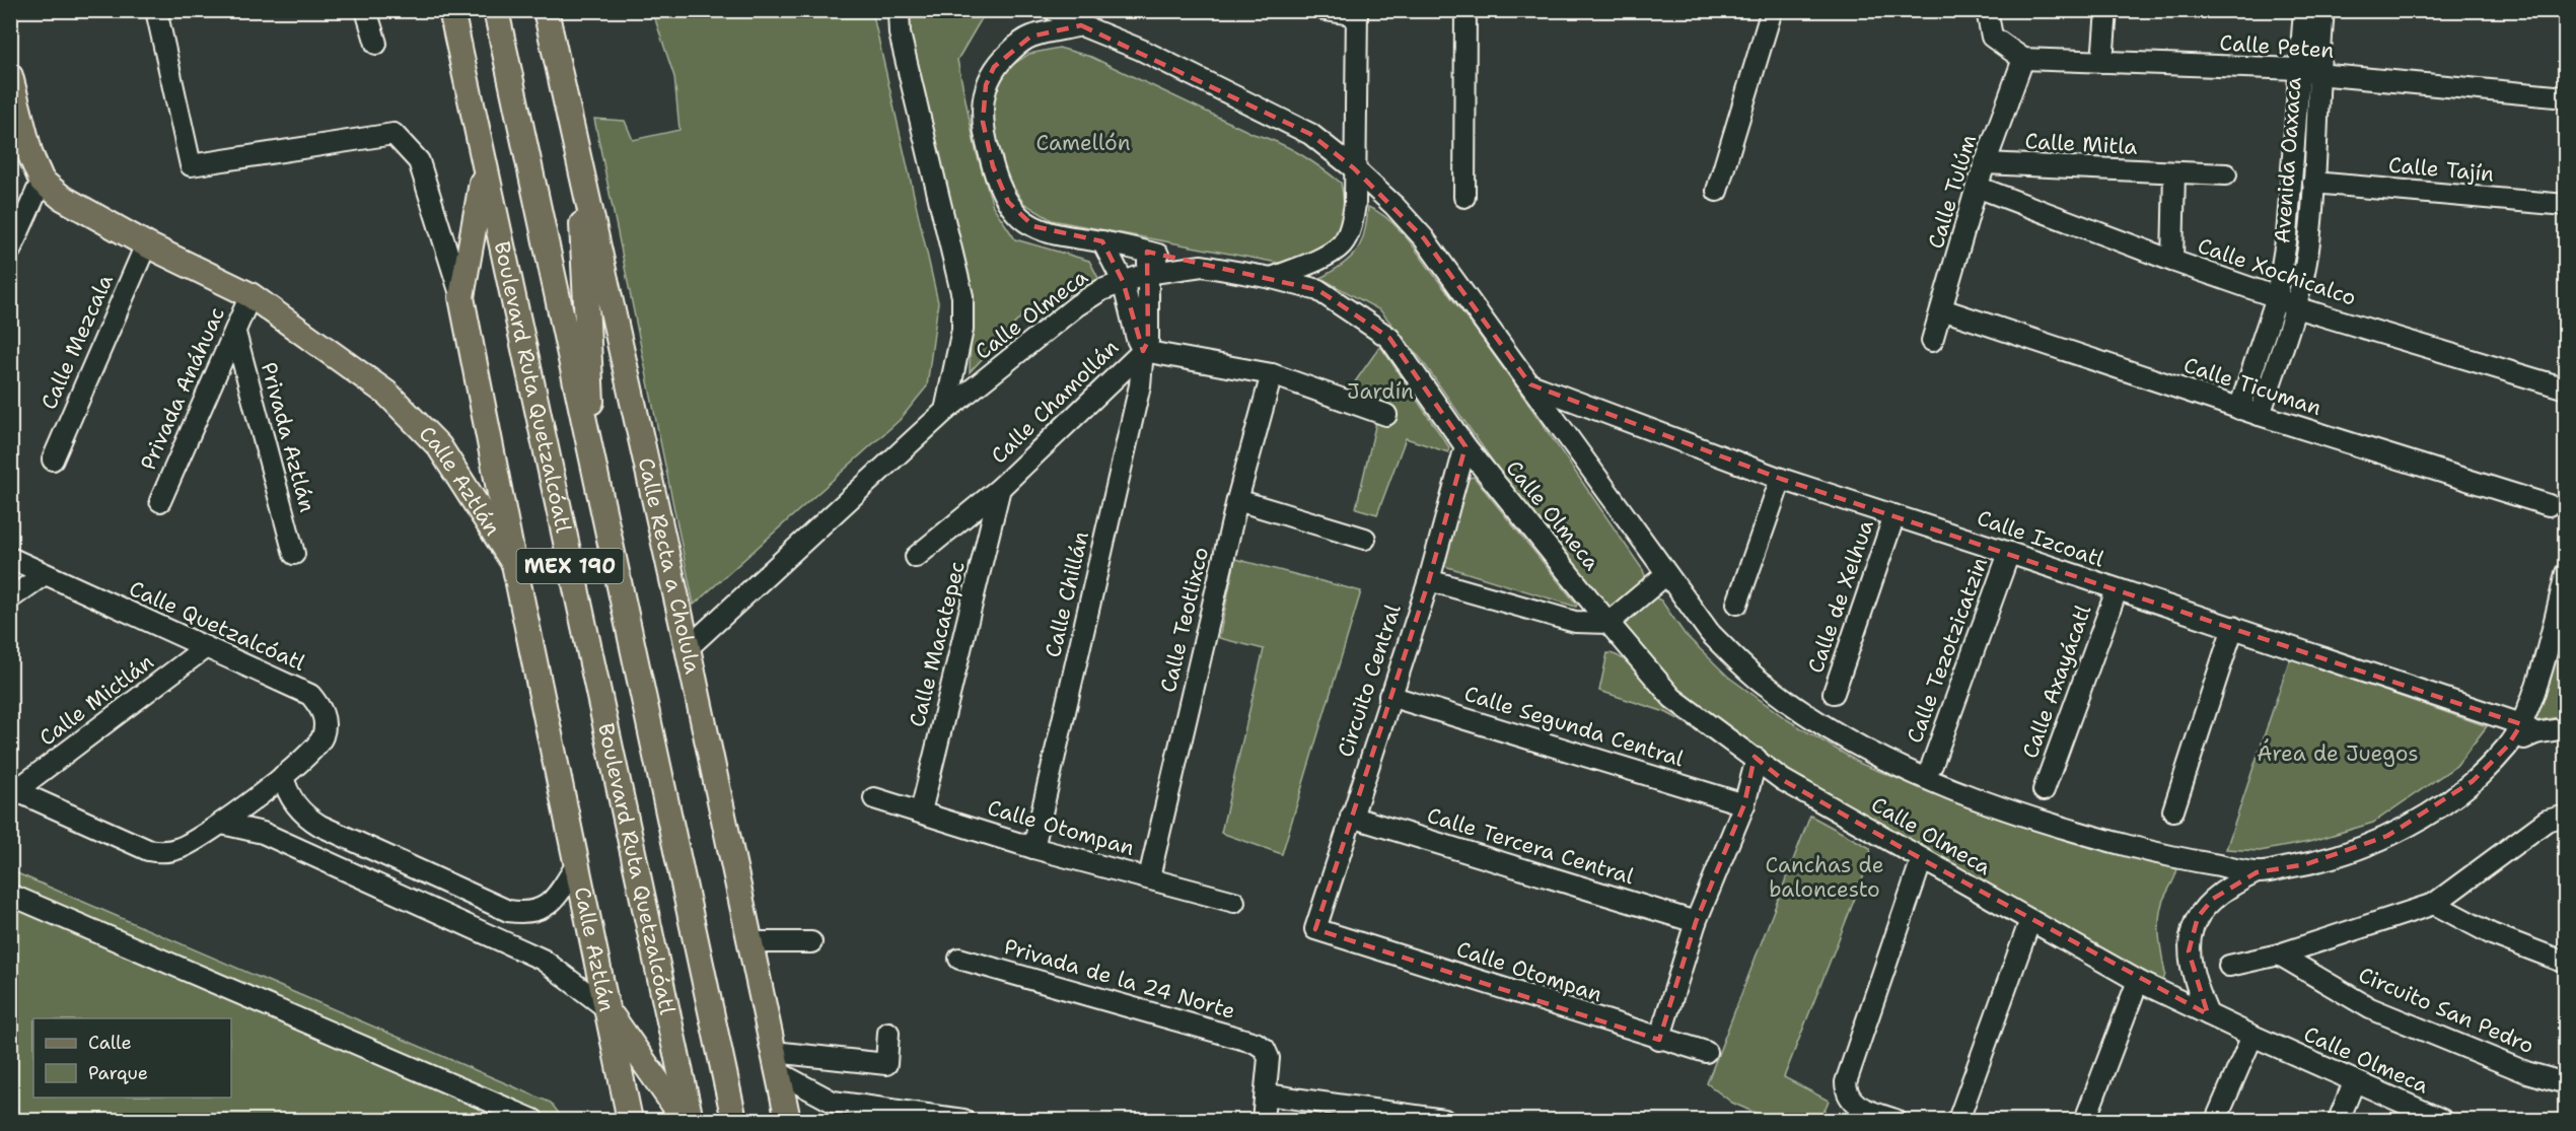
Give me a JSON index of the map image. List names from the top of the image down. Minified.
{"streets":{"main road":["Boulevard Ruta Quetzalcóatl","Calle Aztlán","Calle Recta a Cholula","MEX 190"],"street":["Calle Peten","Calle Mitla","Avenida Oaxaca","Calle Tajín","Calle Tulúm","Calle Xochicalco","Calle Olmeca","Calle Mezcala","Calle Ticuman","Privada Anáhuac","Calle Chamollán","Privada Aztlán","Calle Izcoatl","Calle Chillán","Calle de Xelhua","Calle Teotlixco","Calle Quetzalcóatl","Calle Macatepec","Calle Tezotzicatzin","Circuito Central","Calle Axayácatl","Calle Mictlán","Calle Segunda Central","Calle Otompan","Calle Tercera Central","Privada de la 24 Norte","Circuito San Pedro"]},"crossings":[["Calle Peten","Avenida Oaxaca"],["Calle Peten","Calle Tulúm"],["Calle Mitla","Calle Tulúm"],["Avenida Oaxaca","Calle Tajín"],["Avenida Oaxaca","Calle Xochicalco"],["Avenida Oaxaca","Calle Ticuman"],["Calle Tulúm","Calle Xochicalco"],["Calle Tulúm","Calle Ticuman"],["Calle Olmeca","Calle Izcoatl"],["Calle Olmeca","Calle Recta a Cholula"],["Calle Olmeca","Calle Chillán"],["Calle Olmeca","Circuito Central"],["Calle Mezcala","Calle Aztlán"],["Privada Anáhuac","Privada Aztlán"],["Privada Anáhuac","Calle Aztlán"],["Calle Chamollán","Calle Chillán"],["Calle Chamollán","Calle Macatepec"],["Calle Izcoatl","Calle de Xelhua"],["Calle Izcoatl","Calle Tezotzicatzin"],["Calle Izcoatl","Calle Axayácatl"],["Calle Chillán","Calle Otompan"],["Calle Teotlixco","Calle Otompan"],["Calle Quetzalcóatl","Calle Mictlán"],["Calle Macatepec","Calle Otompan"],["Circuito Central","Calle Segunda Central"],["Circuito Central","Calle Otompan"],["Circuito Central","Calle Tercera Central"]],"parks":["Camellón","Jardín","Área de Juegos","Canchas de baloncesto"],"legend":["Calle","Parque"]}
